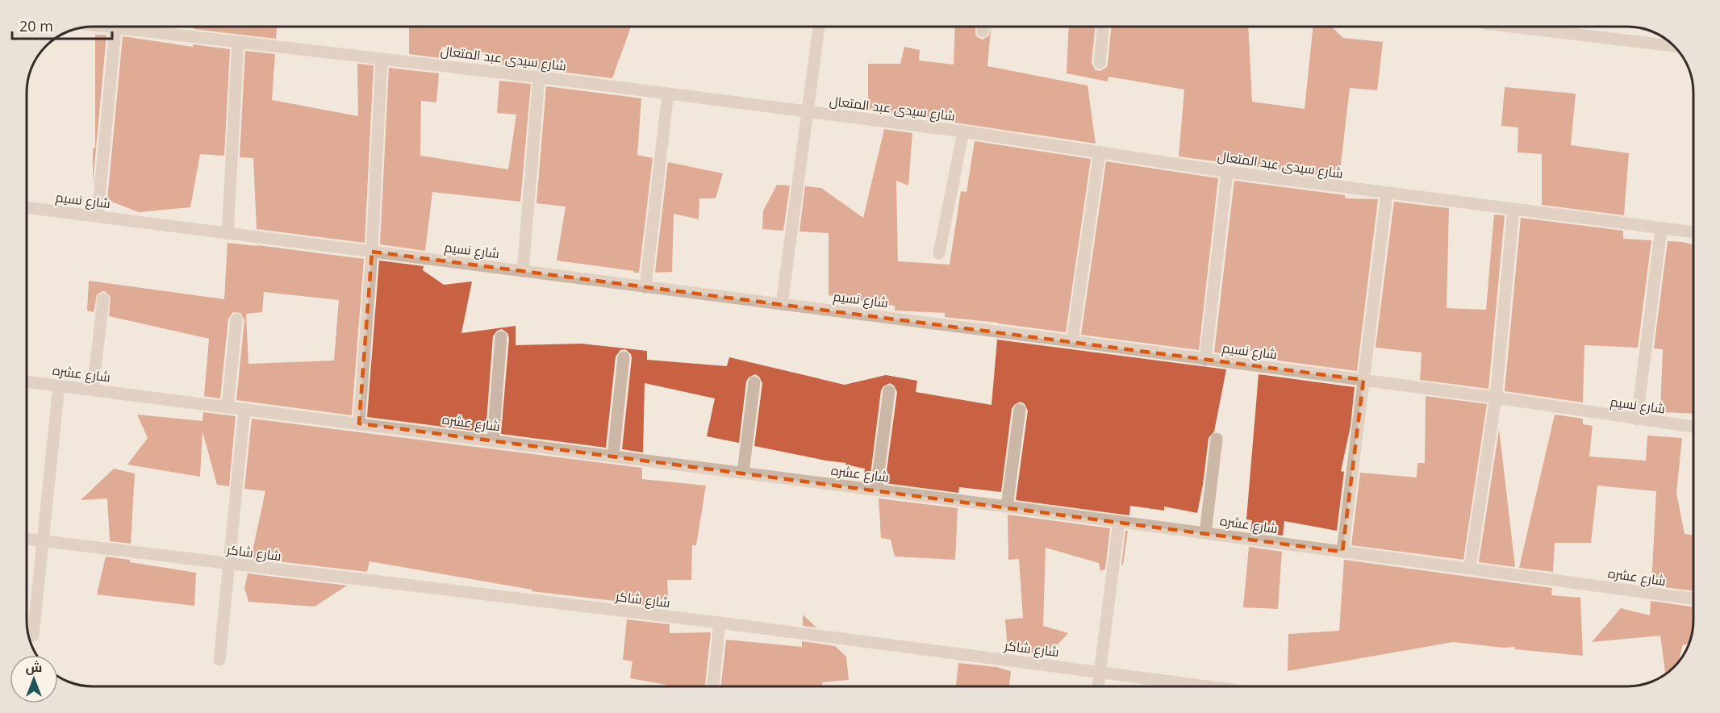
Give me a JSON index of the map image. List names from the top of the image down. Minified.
{"streets":{"street":["شارع سيدى عبد المتعال","شارع نسيم","شارع عشره","شارع شاكر"]},"scale_bar":"20 m","north":"top"}
